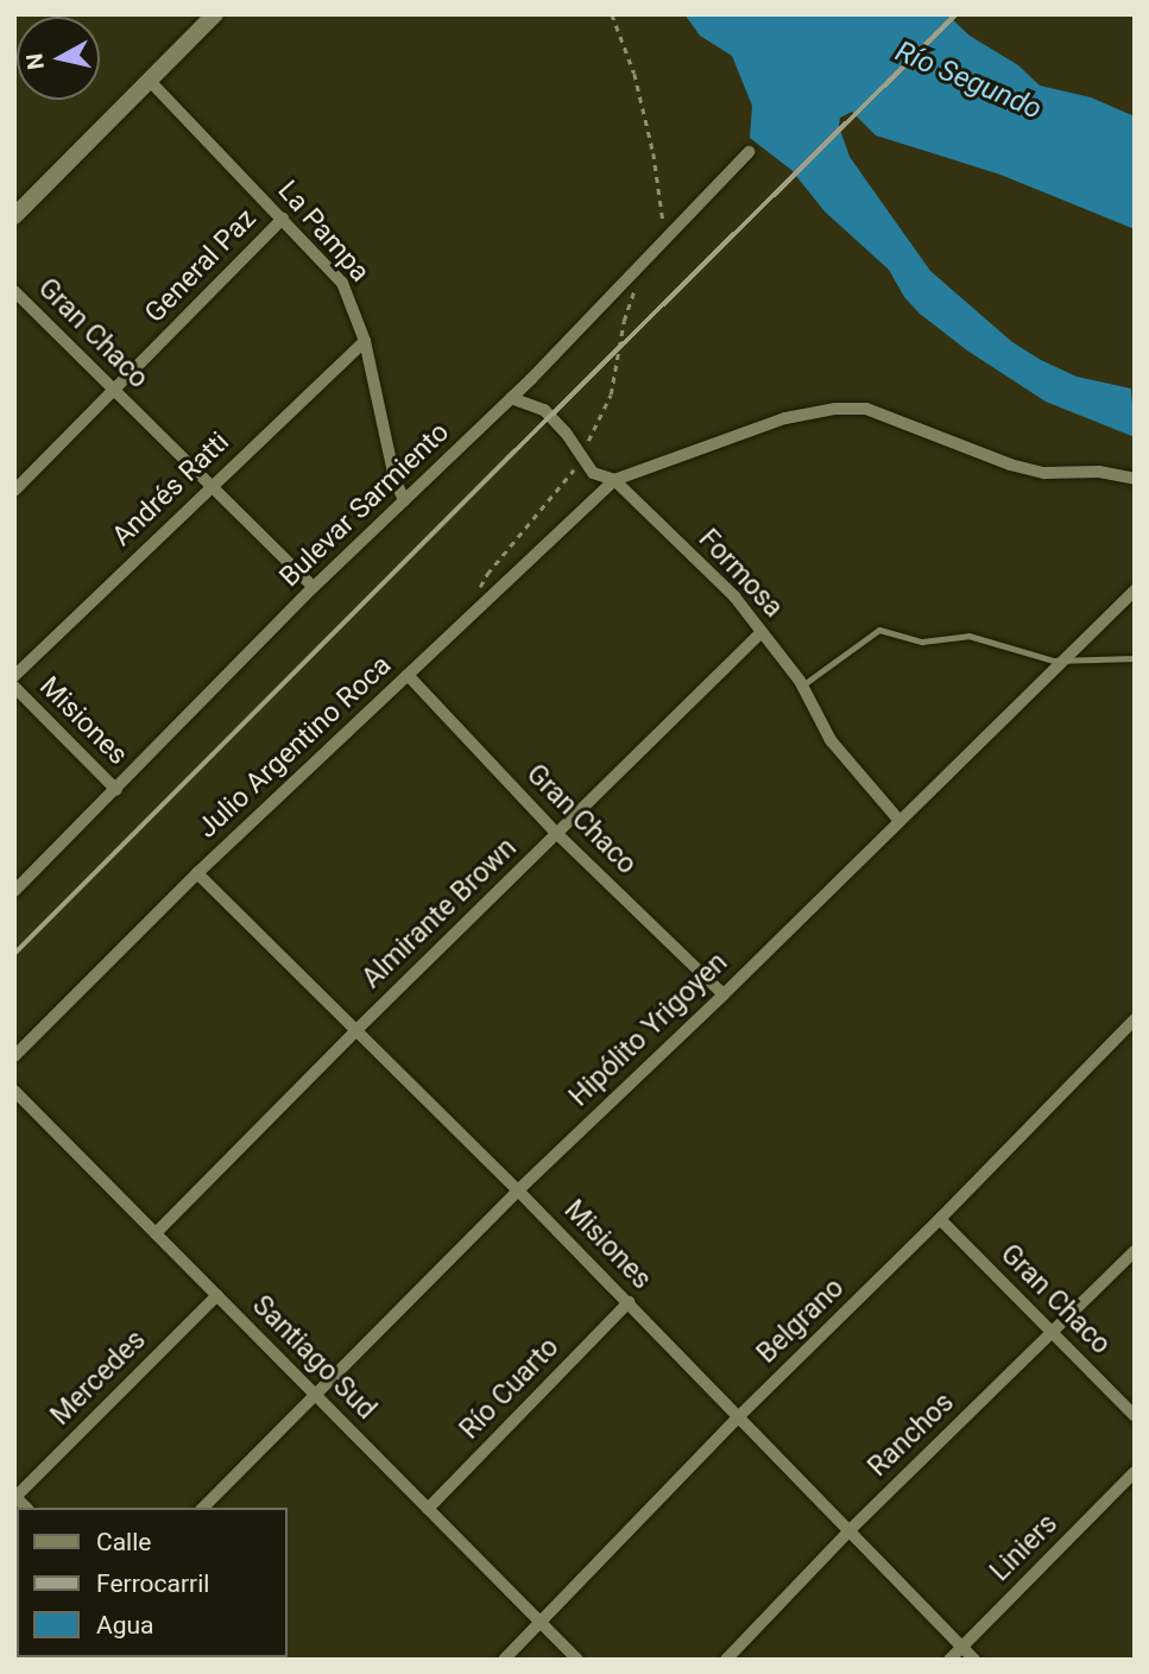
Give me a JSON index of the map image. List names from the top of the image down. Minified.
{"streets":{"street":["La Pampa","General Paz","Gran Chaco","Andrés Ratti","Bulevar Sarmiento","Formosa","Misiones","Julio Argentino Roca","Almirante Brown","Hipólito Yrigoyen","Belgrano","Santiago Sud","Mercedes","Río Cuarto","Ranchos","Liniers"]},"crossings":[["La Pampa","General Paz"],["La Pampa","Andrés Ratti"],["La Pampa","Bulevar Sarmiento"],["General Paz","Gran Chaco"],["Gran Chaco","Andrés Ratti"],["Gran Chaco","Bulevar Sarmiento"],["Gran Chaco","Julio Argentino Roca"],["Gran Chaco","Almirante Brown"],["Gran Chaco","Hipólito Yrigoyen"],["Gran Chaco","Belgrano"],["Gran Chaco","Ranchos"],["Bulevar Sarmiento","Formosa"],["Bulevar Sarmiento","Misiones"],["Formosa","Julio Argentino Roca"],["Formosa","Almirante Brown"],["Formosa","Hipólito Yrigoyen"],["Misiones","Julio Argentino Roca"],["Misiones","Almirante Brown"],["Misiones","Hipólito Yrigoyen"],["Misiones","Belgrano"],["Misiones","Río Cuarto"],["Misiones","Ranchos"],["Misiones","Liniers"],["Almirante Brown","Santiago Sud"],["Hipólito Yrigoyen","Santiago Sud"],["Belgrano","Santiago Sud"],["Santiago Sud","Mercedes"],["Santiago Sud","Río Cuarto"]],"water":["Río Segundo"],"legend":["Calle","Ferrocarril","Agua"],"north":"left"}
